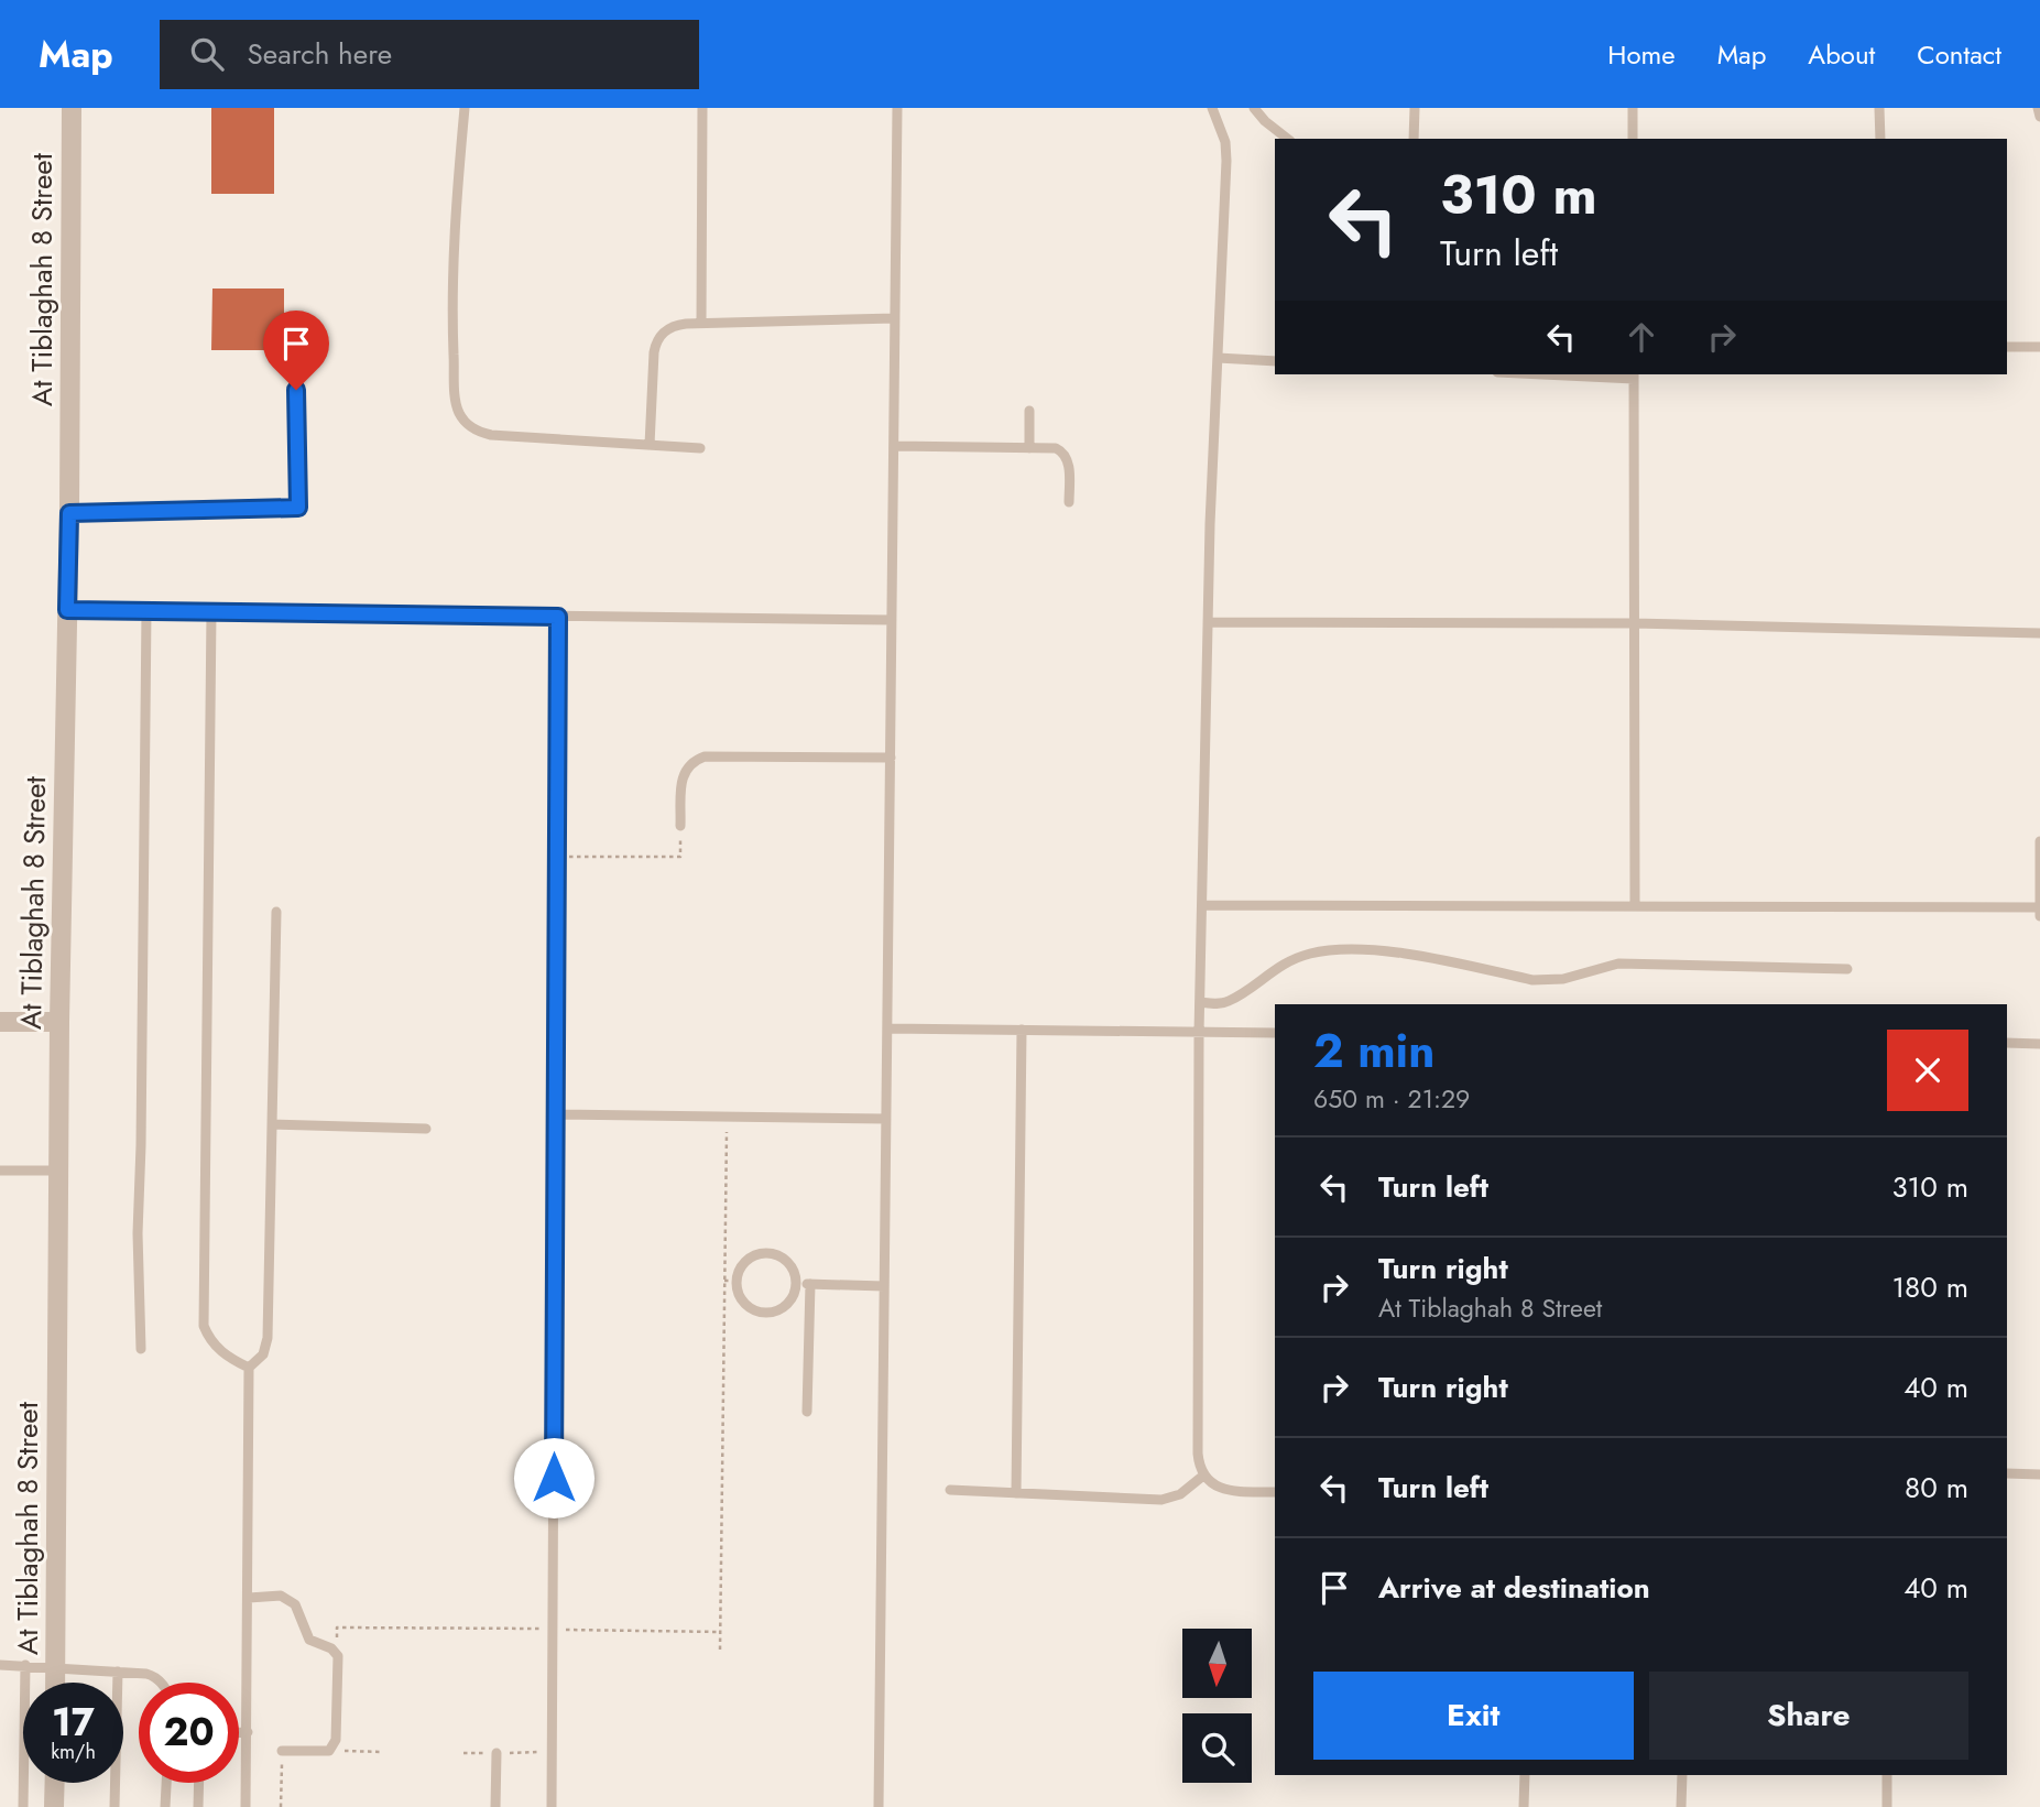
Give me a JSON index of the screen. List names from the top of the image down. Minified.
{"streets":{"street":["At Tiblaghah 8 Street"]},"north":"bottom","page":{"header":"Map","search":"Search here","nav":["Home","Map","About","Contact"],"turn":["310 m","Turn left"],"heading":["2 min","650 m · 21:29"],"list":[{"name":"Turn left","value":"310 m"},{"name":"Turn right","note":"At Tiblaghah 8 Street","value":"180 m"},{"name":"Turn right","value":"40 m"},{"name":"Turn left","value":"80 m"},{"name":"Arrive at destination","value":"40 m"}],"buttons":["Exit","Share"],"speed":"17 km/h","limit":"20"}}
